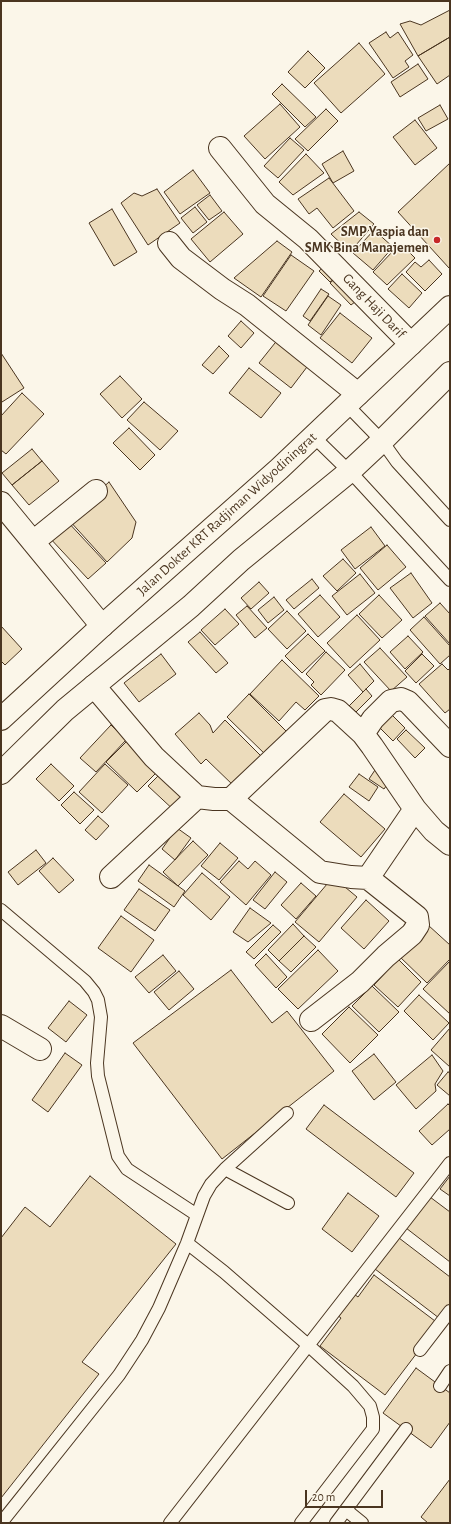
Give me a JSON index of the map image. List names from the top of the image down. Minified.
{"streets":{"street":["Gang Haji Darif","Jalan Dokter KRT Radjiman Widyodiningrat"]},"crossings":[["Gang Haji Darif","Jalan Dokter KRT Radjiman Widyodiningrat"]],"places":["SMP Yaspia dan SMK Bina Manajemen"],"scale_bar":"20 m"}
